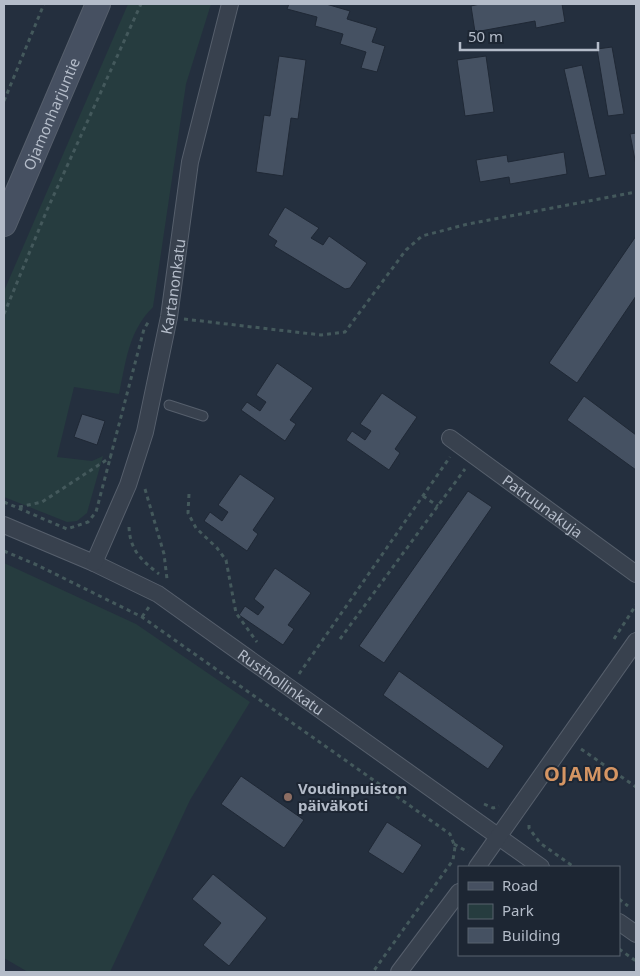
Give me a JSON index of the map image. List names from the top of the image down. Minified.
{"streets":{"main road":["Ojamonharjuntie"],"street":["Kartanonkatu","Patruunakuja","Rusthollinkatu"]},"crossings":[["Kartanonkatu","Rusthollinkatu"]],"districts":["OJAMO"],"places":["Voudinpuiston päiväkoti"],"legend":["Road","Park","Building"],"scale_bar":"50 m"}
